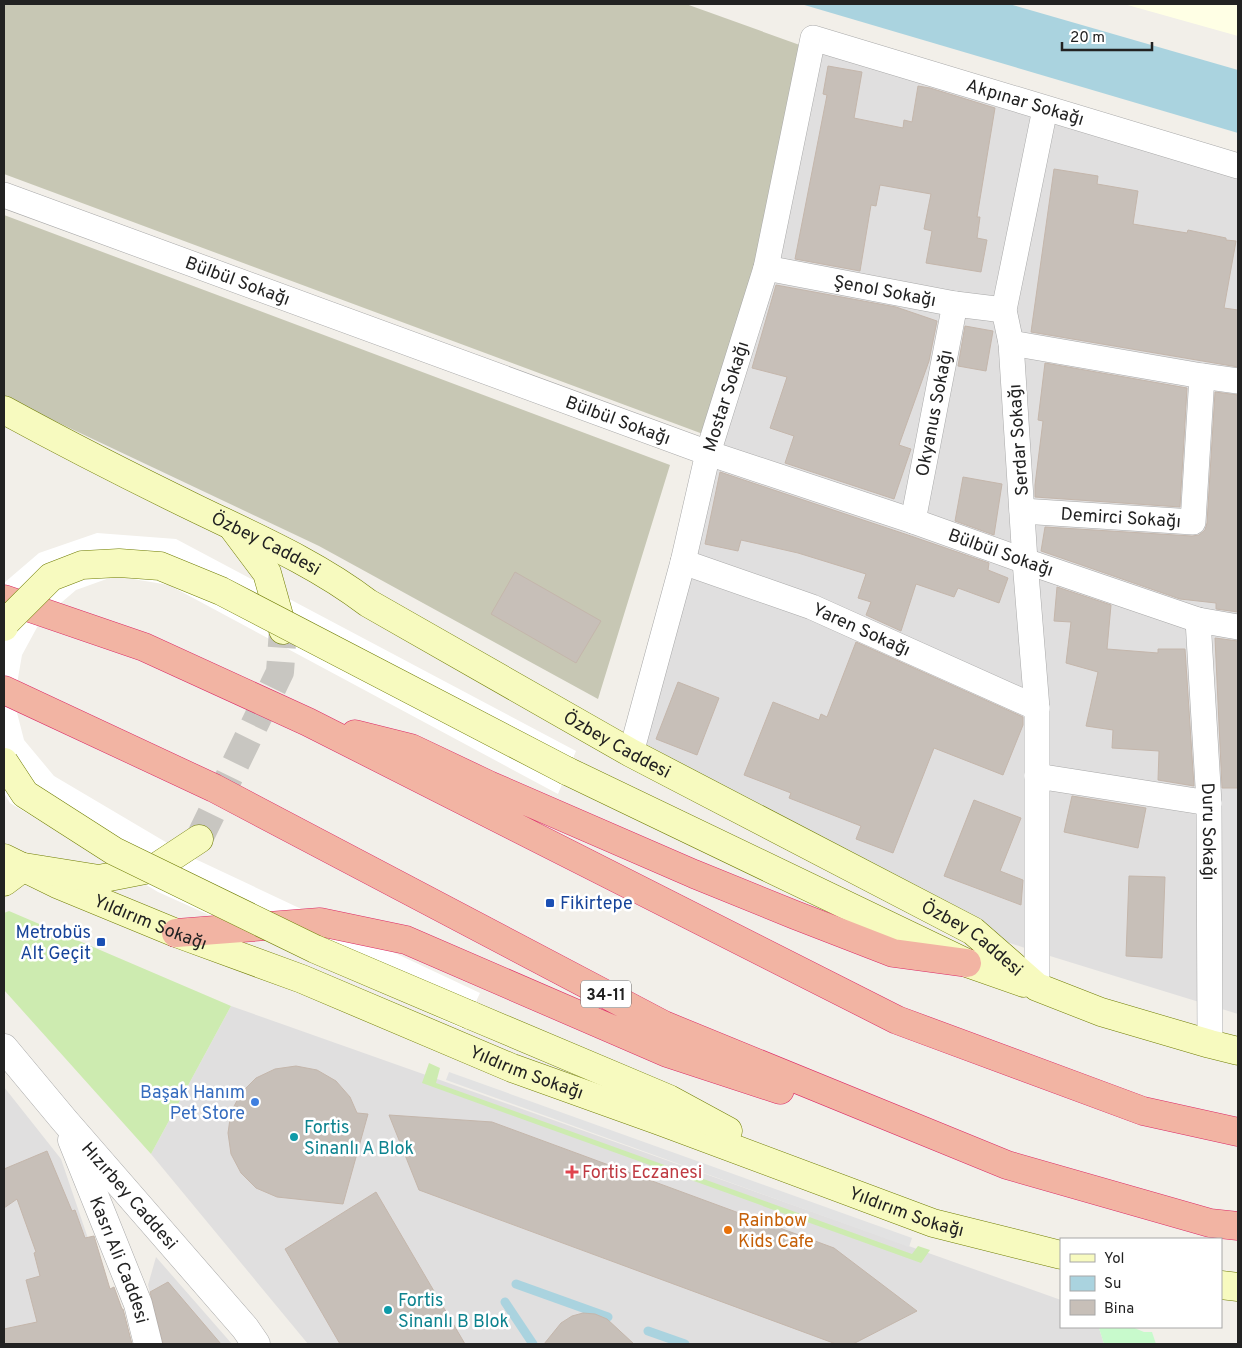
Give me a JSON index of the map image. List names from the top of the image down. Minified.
{"streets":{"highway":["34-11"],"main road":["Özbey Caddesi","Yıldırım Sokağı"],"street":["Akpınar Sokağı","Bülbül Sokağı","Şenol Sokağı","Mostar Sokağı","Okyanus Sokağı","Serdar Sokağı","Demirci Sokağı","Yaren Sokağı","Duru Sokağı","Hızırbey Caddesi","Kasrı Ali Caddesi"]},"crossings":[["Akpınar Sokağı","Mostar Sokağı"],["Akpınar Sokağı","Serdar Sokağı"],["Bülbül Sokağı","Mostar Sokağı"],["Bülbül Sokağı","Okyanus Sokağı"],["Bülbül Sokağı","Serdar Sokağı"],["Bülbül Sokağı","Duru Sokağı"],["Şenol Sokağı","Mostar Sokağı"],["Şenol Sokağı","Okyanus Sokağı"],["Şenol Sokağı","Serdar Sokağı"],["Mostar Sokağı","Özbey Caddesi"],["Mostar Sokağı","Yaren Sokağı"],["Serdar Sokağı","Demirci Sokağı"],["Serdar Sokağı","Özbey Caddesi"],["Serdar Sokağı","Yaren Sokağı"],["Özbey Caddesi","Duru Sokağı"],["Hızırbey Caddesi","Kasrı Ali Caddesi"]],"places":{"transit":["Fikirtepe","Metrobüs Alt Geçit"],"other":["Başak Hanım Pet Store","Fortis Sinanlı A Blok","Rainbow Kids Cafe","Fortis Sinanlı B Blok"],"health":["Fortis Eczanesi"]},"legend":["Yol","Su","Bina"],"scale_bar":"20 m"}
